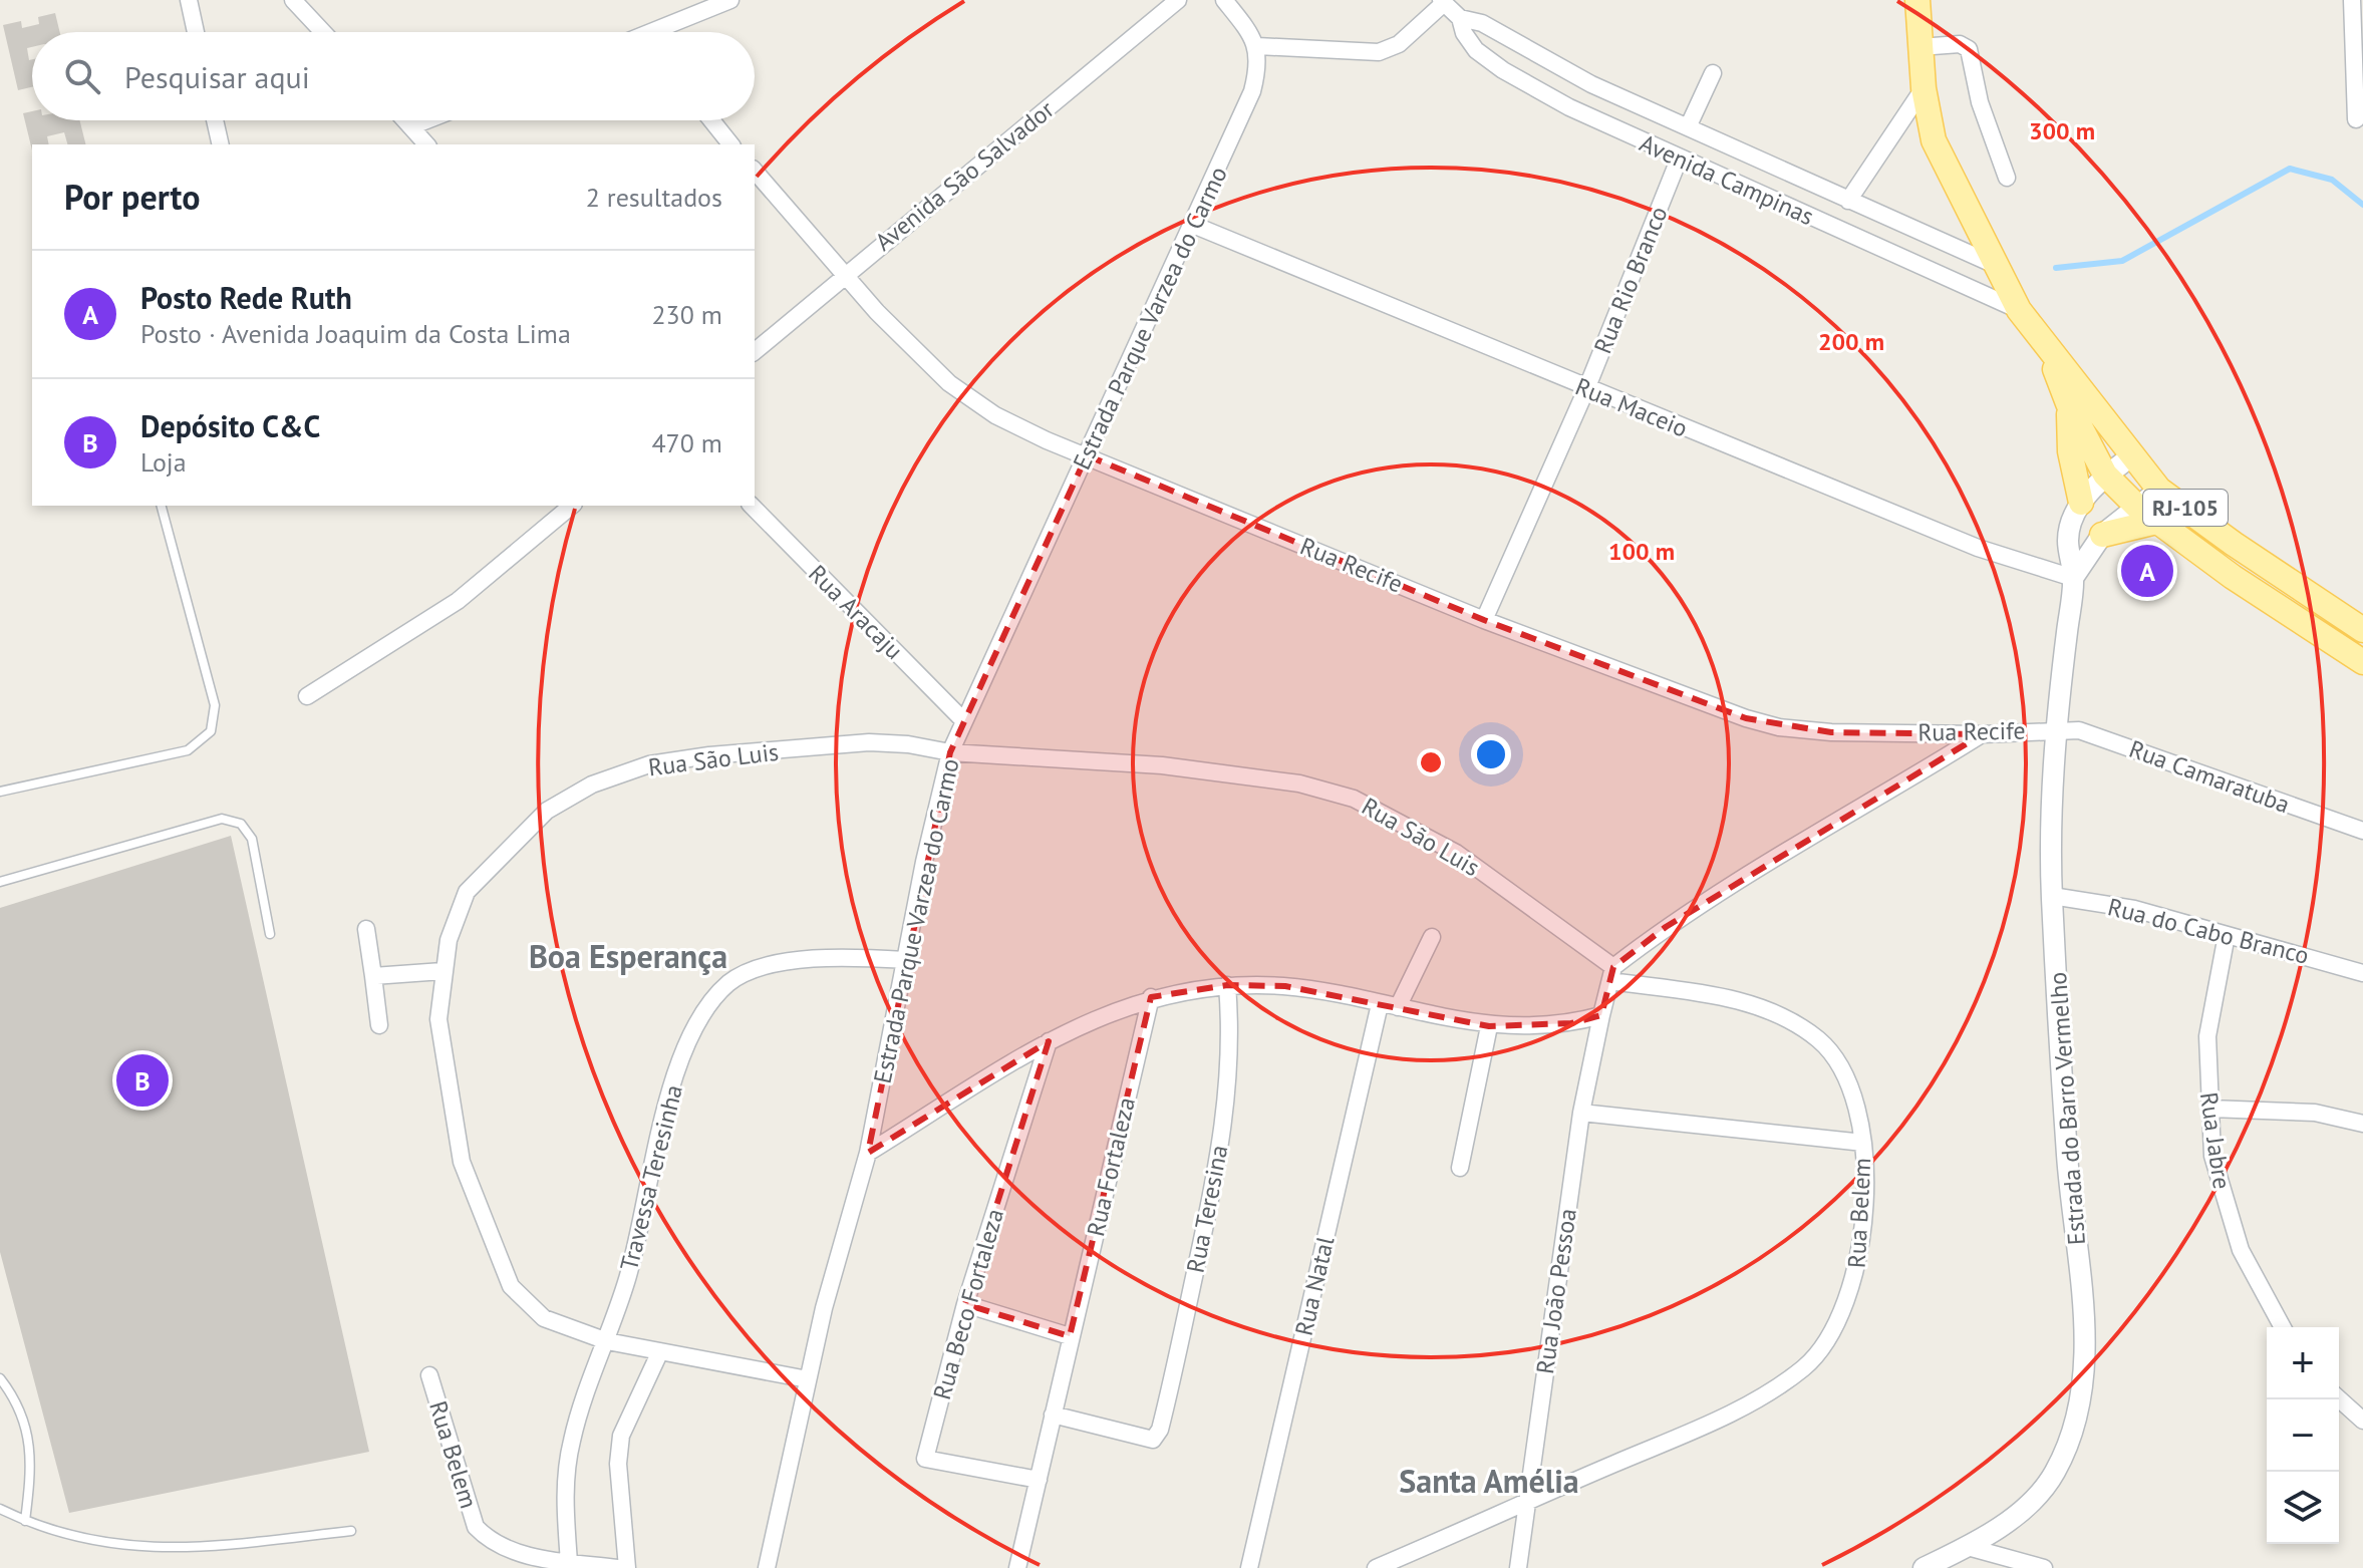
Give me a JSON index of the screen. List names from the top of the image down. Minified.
{"streets":{"main road":["RJ-105"],"street":["Avenida São Salvador","Avenida Campinas","Rua Rio Branco","Estrada Parque Varzea do Carmo","Rua Maceio","Rua Recife","Rua Aracaju","Rua São Luis","Rua Camaratuba","Rua do Cabo Branco","Estrada do Barro Vermelho","Rua Jabre","Rua Fortaleza","Travessa Teresinha","Rua Teresina","Rua Belem","Rua Natal","Rua João Pessoa","Rua Beco Fortaleza"]},"crossings":[["Avenida São Salvador","Rua Recife"],["Avenida Campinas","Rua Rio Branco"],["Avenida Campinas","RJ-105"],["Rua Rio Branco","Rua Maceio"],["Rua Rio Branco","Rua Recife"],["Estrada Parque Varzea do Carmo","Rua Maceio"],["Estrada Parque Varzea do Carmo","Rua Recife"],["Estrada Parque Varzea do Carmo","Rua Aracaju"],["Estrada Parque Varzea do Carmo","Rua São Luis"],["Estrada Parque Varzea do Carmo","Travessa Teresinha"],["Rua Maceio","Estrada do Barro Vermelho"],["RJ-105","Estrada do Barro Vermelho"],["Rua Recife","Rua Camaratuba"],["Rua Recife","Estrada do Barro Vermelho"],["Rua São Luis","Travessa Teresinha"],["Rua São Luis","Rua Belem"],["Rua Camaratuba","Estrada do Barro Vermelho"],["Rua do Cabo Branco","Estrada do Barro Vermelho"],["Rua do Cabo Branco","Rua Jabre"],["Rua Fortaleza","Rua Teresina"],["Rua Fortaleza","Rua Beco Fortaleza"],["Travessa Teresinha","Rua Belem"],["Rua Belem","Rua João Pessoa"]],"districts":["Boa Esperança","Santa Amélia"],"page":{"search":"Pesquisar aqui","heading":["Por perto","2 resultados"],"list":[{"mark":"A","name":"Posto Rede Ruth","note":"Posto · Avenida Joaquim da Costa Lima","value":"230 m"},{"mark":"B","name":"Depósito C&C","note":"Loja","value":"470 m"}],"pins":["A","B"],"map_buttons":["+","−"]},"rings":["300 m","200 m","100 m"]}
